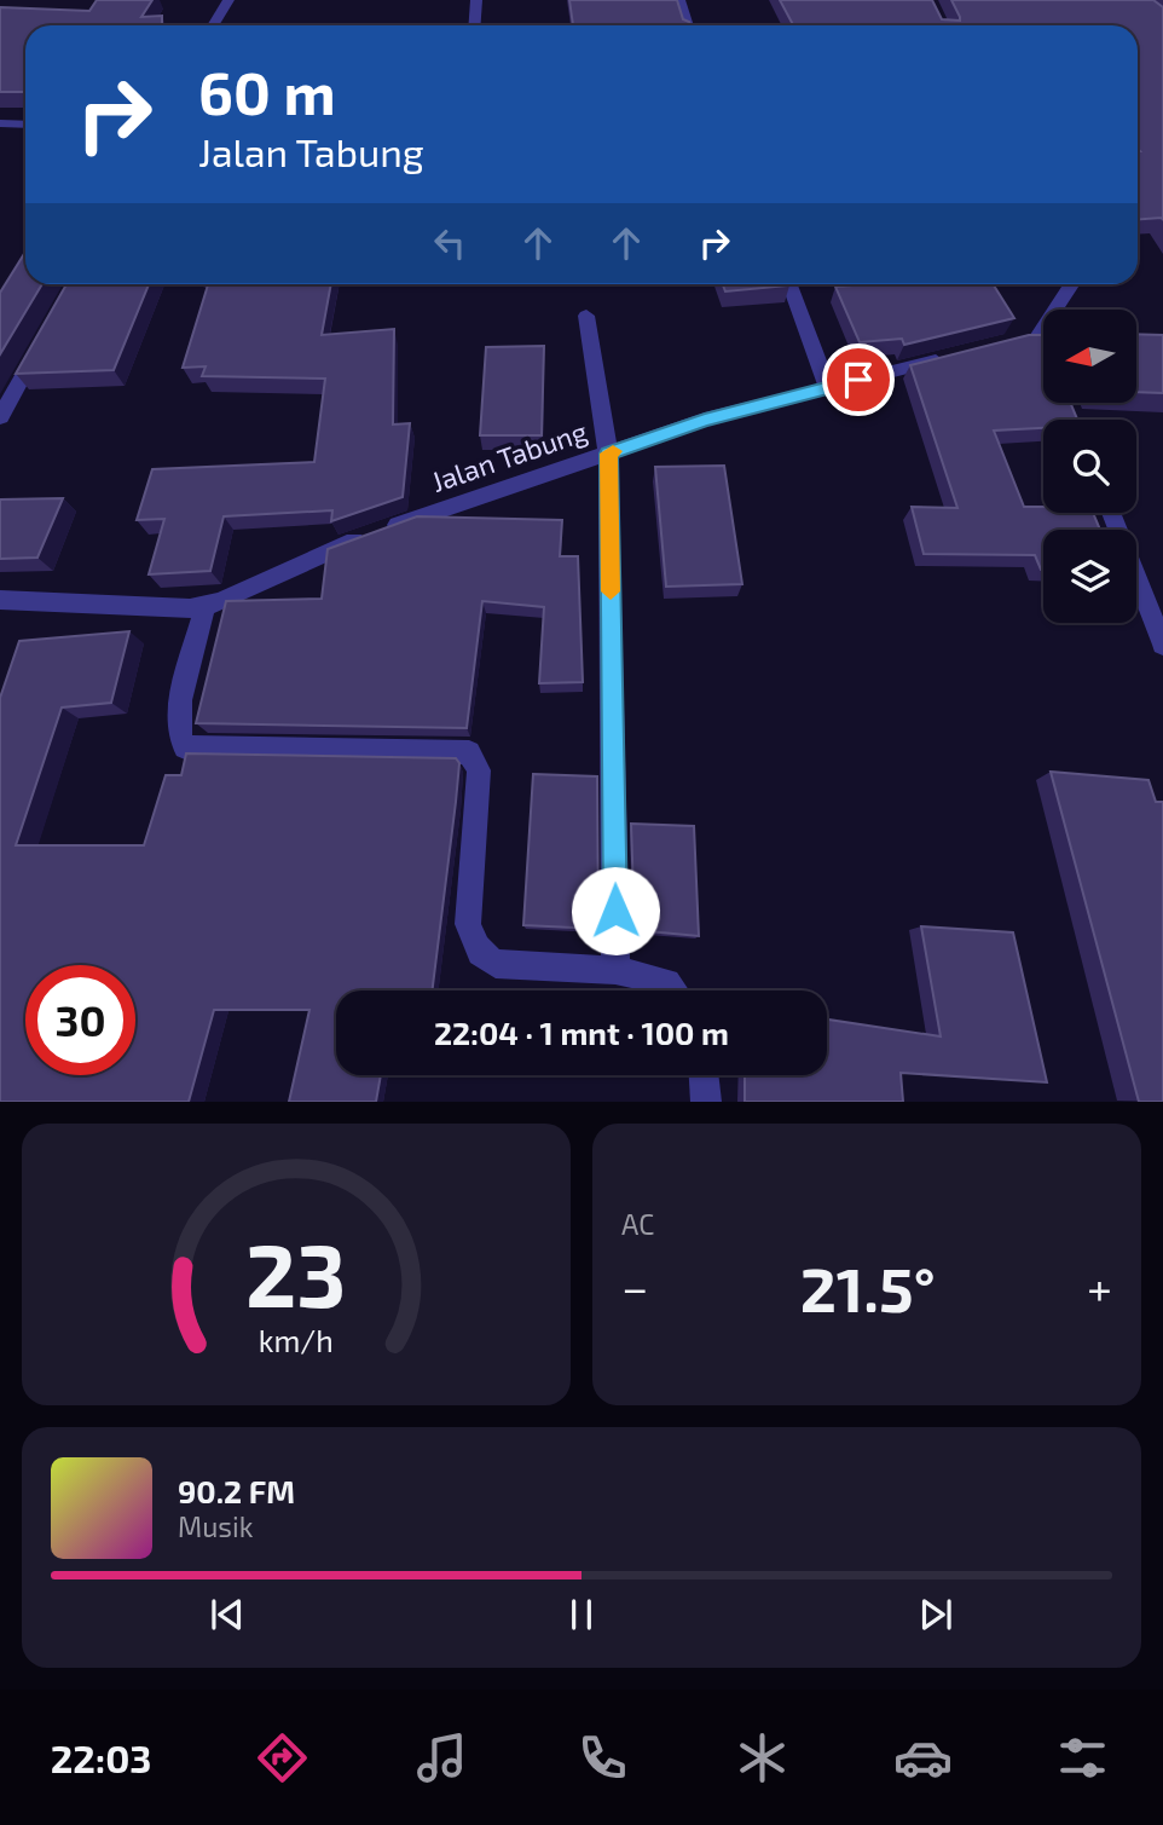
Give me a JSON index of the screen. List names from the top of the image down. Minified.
{"streets":{"street":["Jalan Tabung"]},"north":"left","page":{"turn":["60 m","Jalan Tabung"],"limit":"30","trip":"22:04 · 1 mnt · 100 m","tile":"AC","heat":["−","21.5°","+"],"song":["90.2 FM","Musik"],"tabs":"22:03","gauge":["23","km/h"]}}
